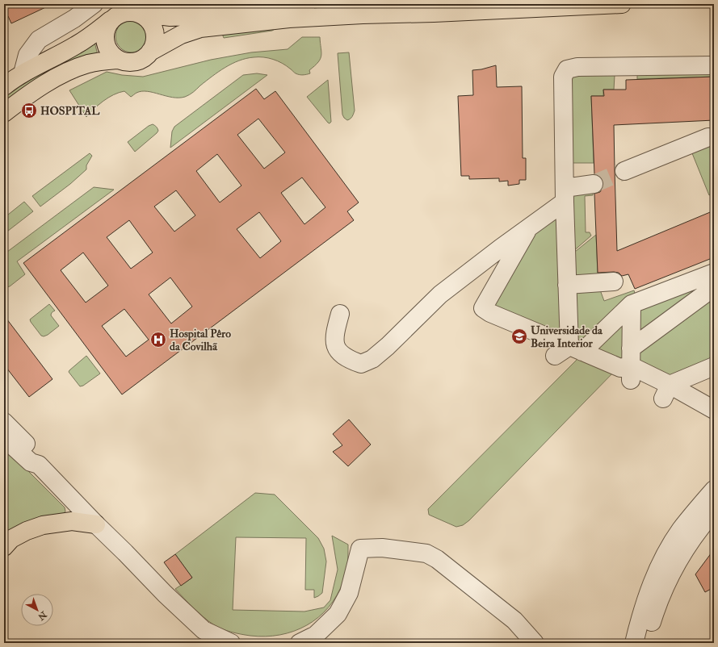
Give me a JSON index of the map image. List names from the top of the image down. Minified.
{"places":{"bus stop":["HOSPITAL"],"school or university":["Universidade da Beira Interior"],"hospital":["Hospital Pêro da Covilhã"]},"north":"bottom right"}
